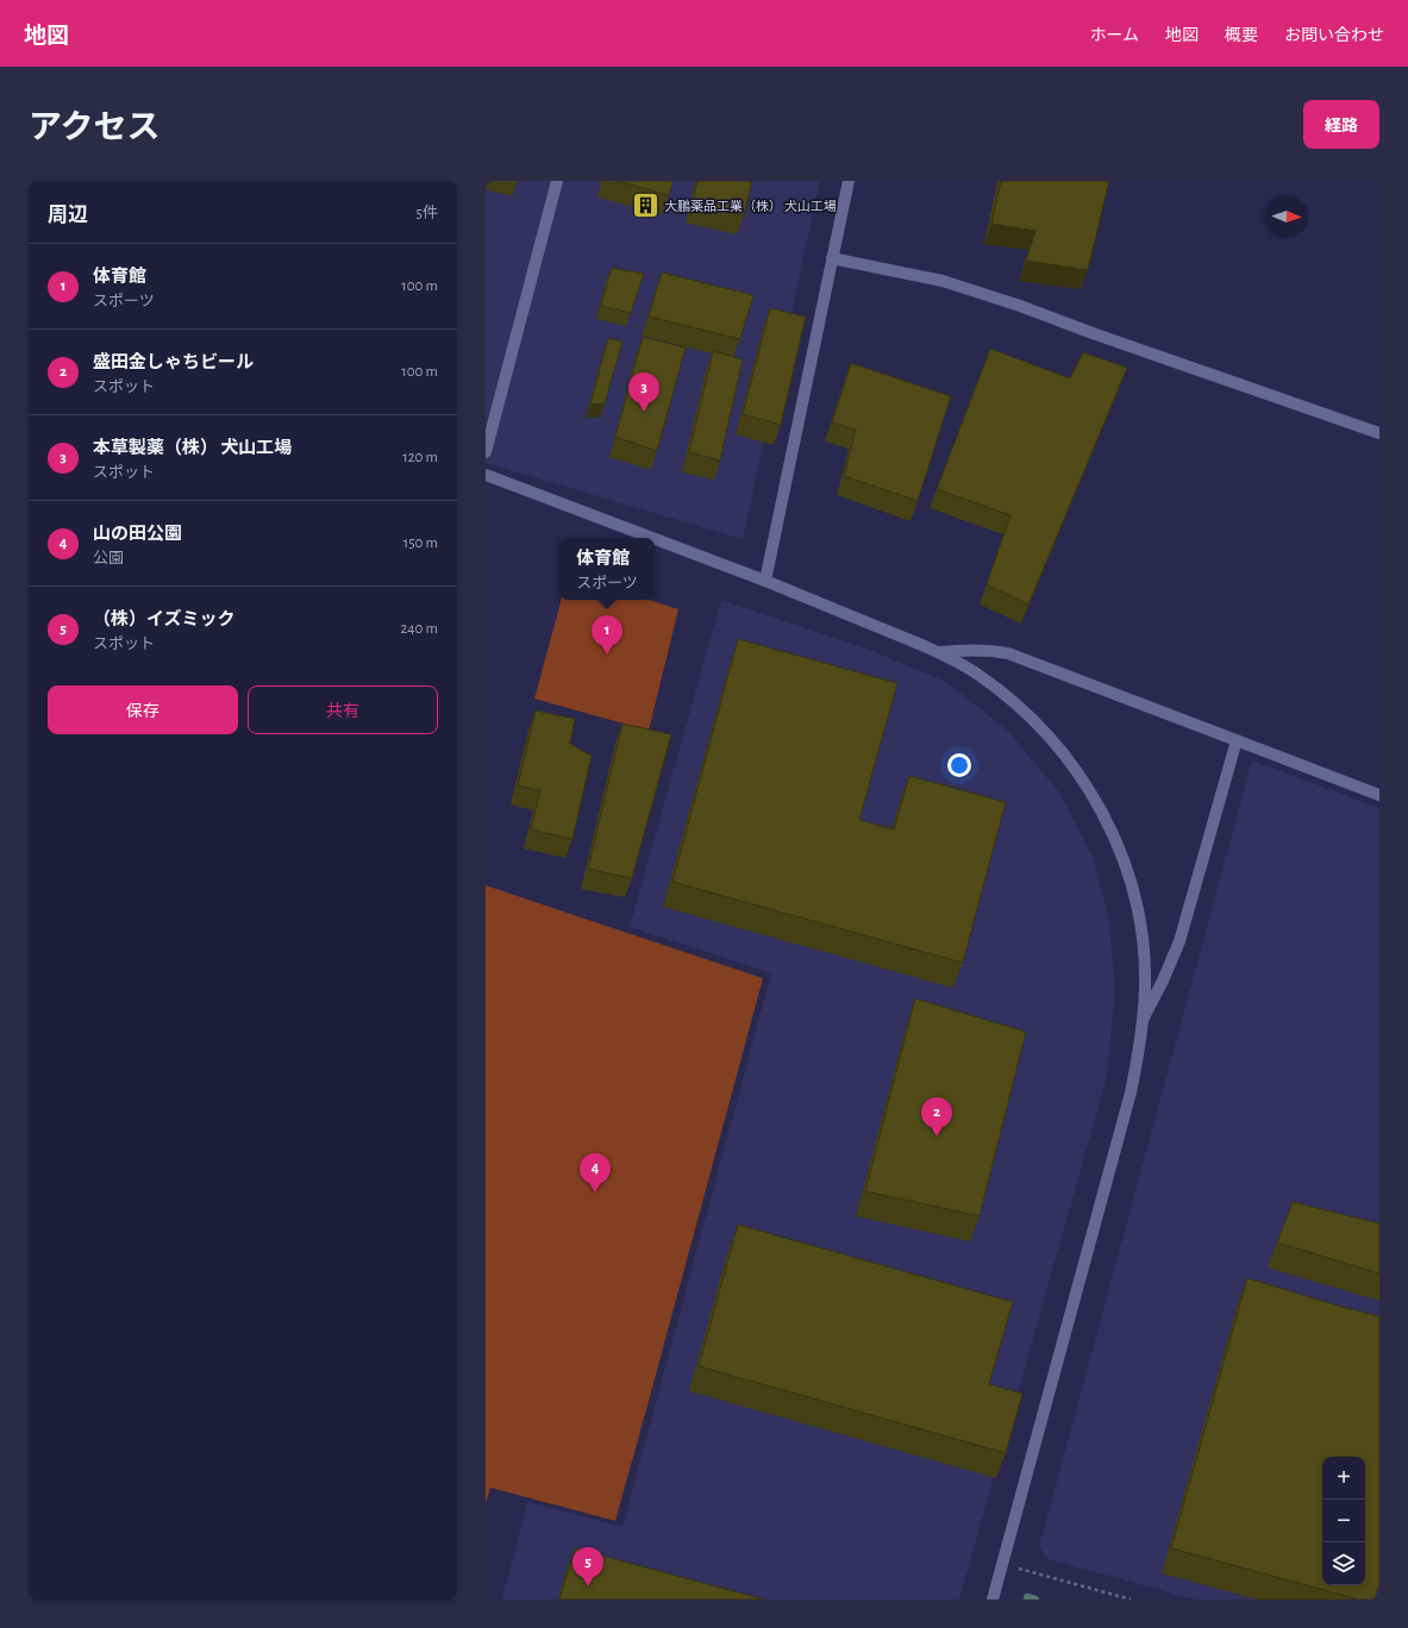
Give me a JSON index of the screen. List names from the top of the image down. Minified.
{"places":{"building":["大鵬薬品工業（株） 犬山工場"]},"north":"right","page":{"header":"地図","nav":["ホーム","地図","概要","お問い合わせ"],"title":"アクセス","buttons":["経路",["保存","共有"]],"heading":["周辺","5件"],"list":[{"mark":"1","name":"体育館","note":"スポーツ","value":"100 m"},{"mark":"2","name":"盛田金しゃちビール","note":"スポット","value":"100 m"},{"mark":"3","name":"本草製薬（株） 犬山工場","note":"スポット","value":"120 m"},{"mark":"4","name":"山の田公園","note":"公園","value":"150 m"},{"mark":"5","name":"（株）イズミック","note":"スポット","value":"240 m"}],"pins":["3","1","2","4","5"],"popup":["体育館","スポーツ"],"map_buttons":["+","−"]}}
